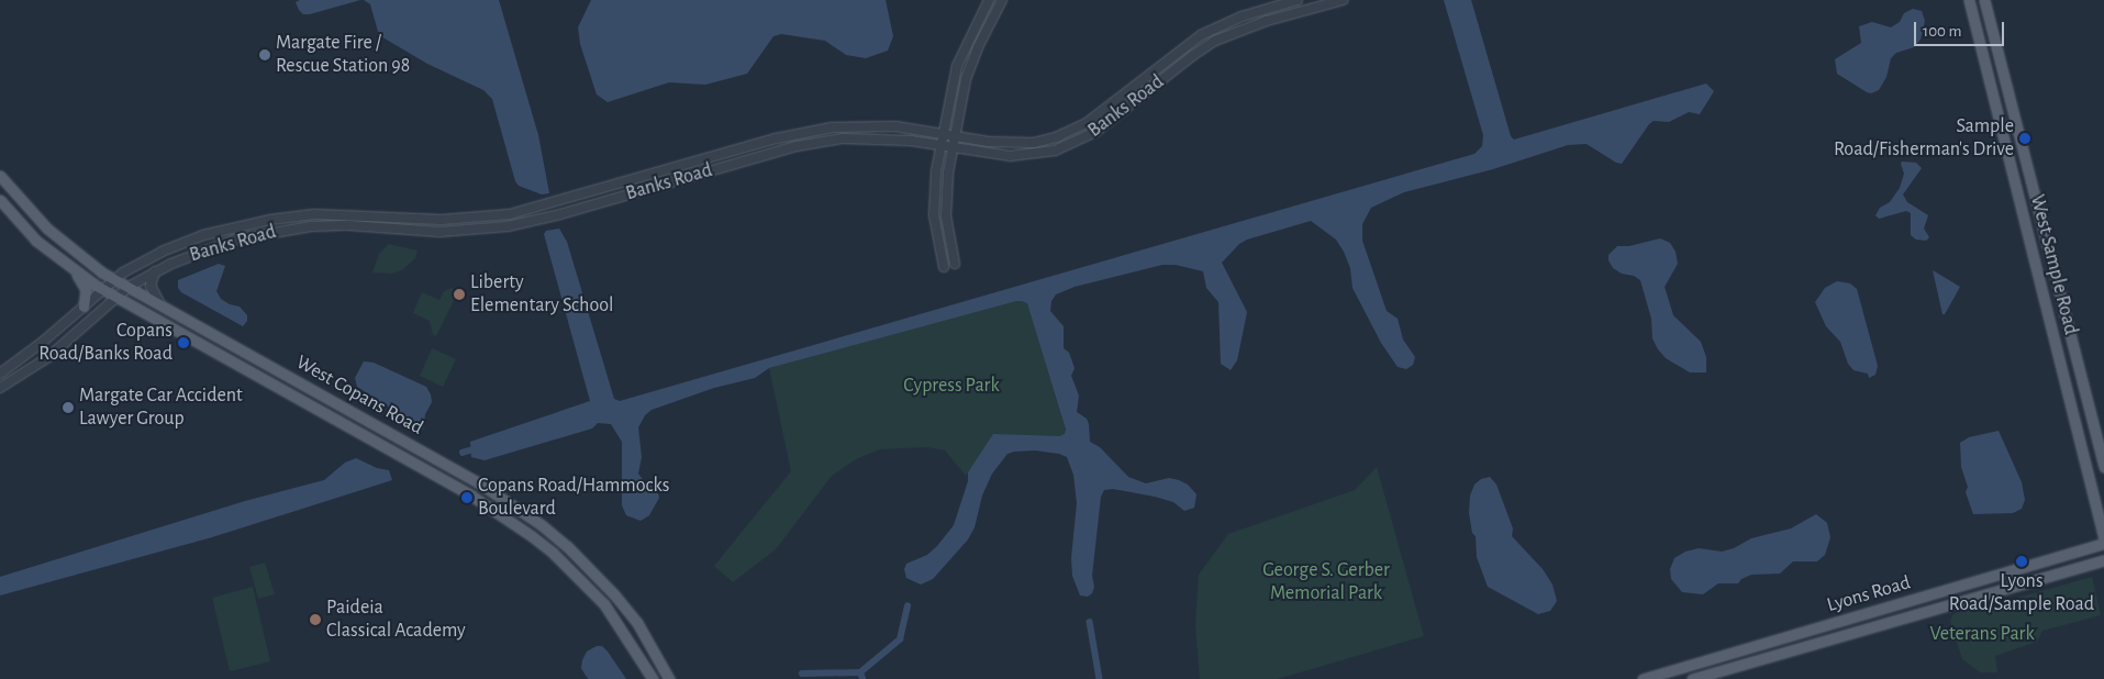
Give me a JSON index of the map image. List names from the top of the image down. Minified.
{"streets":{"main road":["West Sample Road","West Copans Road","Lyons Road"],"street":["Banks Road"]},"crossings":[["Banks Road","West Copans Road"]],"parks":["Cypress Park","George S. Gerber Memorial Park","Veterans Park"],"places":["Margate Fire / Rescue Station 98","Sample Road/Fisherman's Drive","Liberty Elementary School","Copans Road/Banks Road","Margate Car Accident Lawyer Group","Copans Road/Hammocks Boulevard","Lyons Road/Sample Road","Paideia Classical Academy"],"scale_bar":"100 m"}
